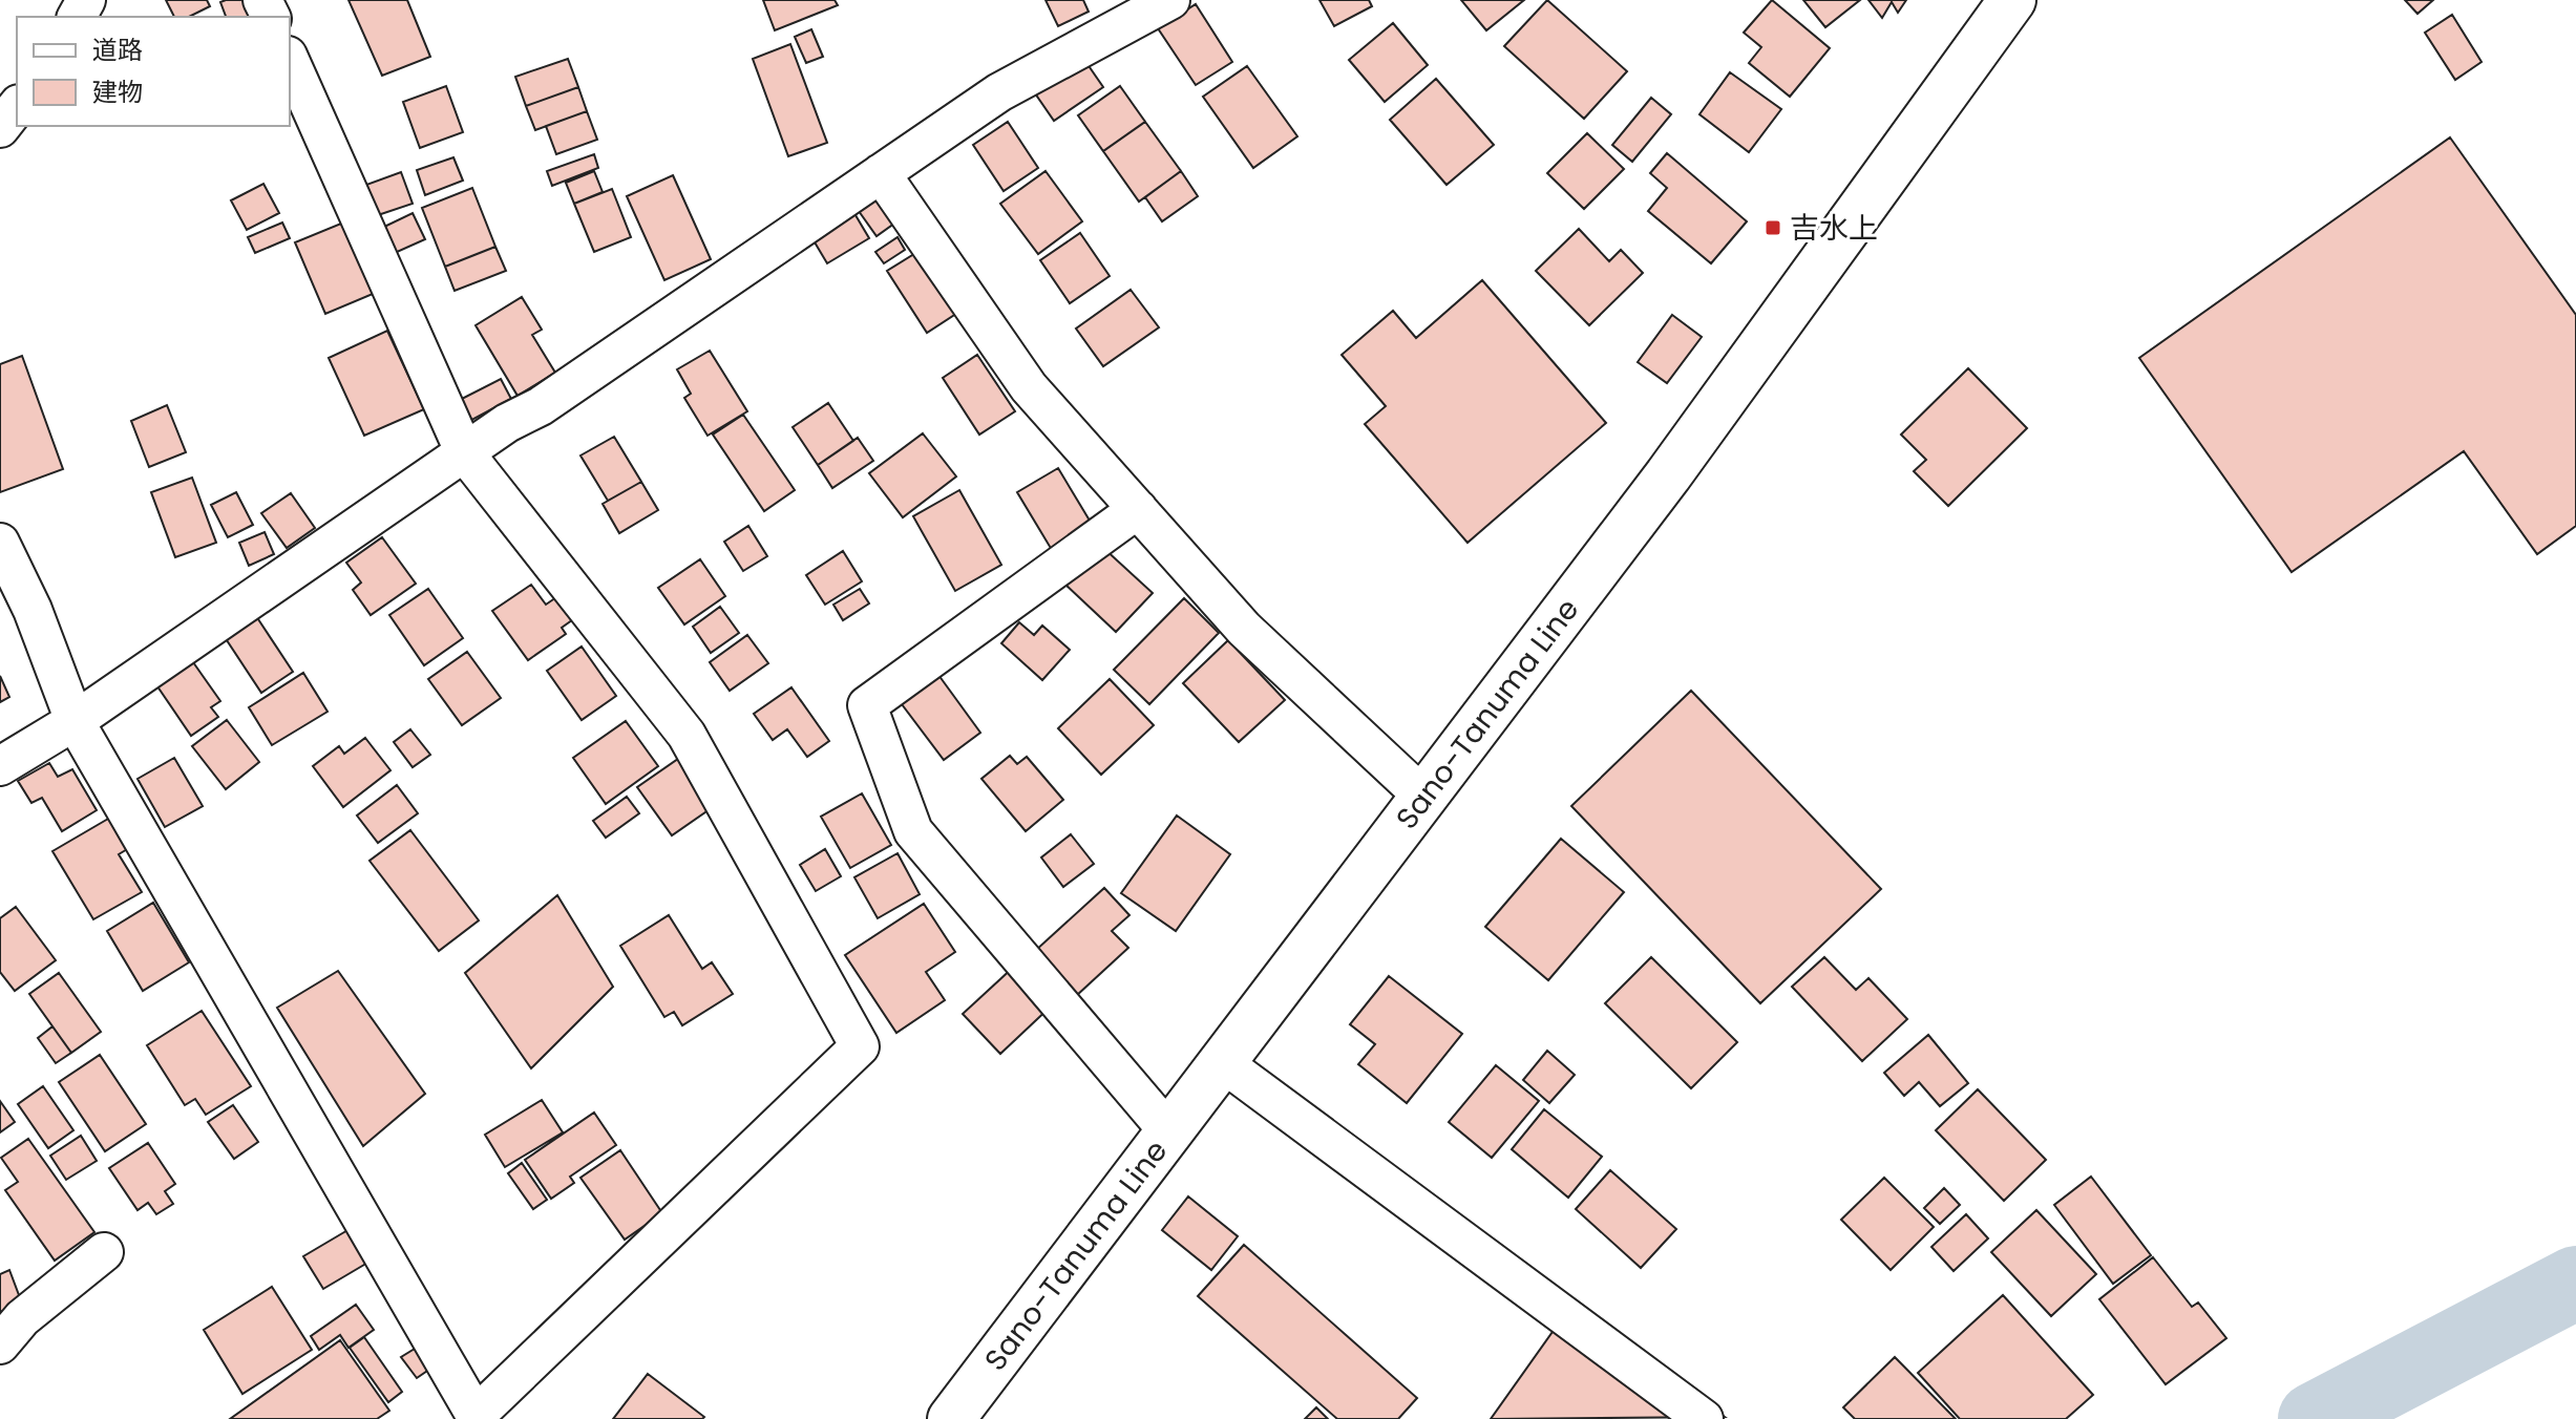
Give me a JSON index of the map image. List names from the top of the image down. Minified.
{"streets":{"main road":["Sano-Tanuma Line"]},"places":{"transit":["吉水上"]},"legend":["道路","建物"]}
